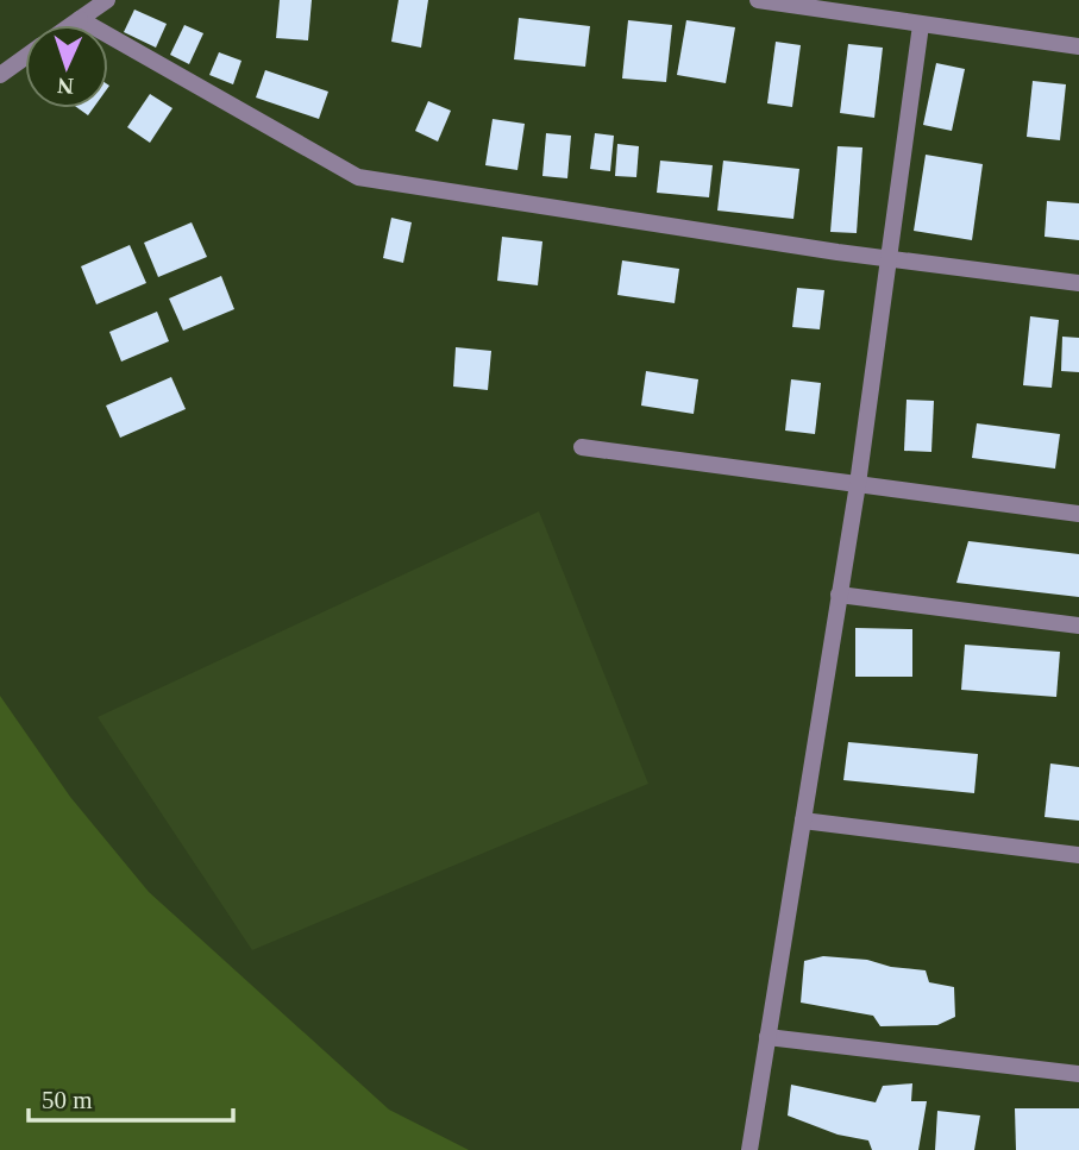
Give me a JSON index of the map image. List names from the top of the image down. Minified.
{"scale_bar":"50 m","north":"bottom"}
